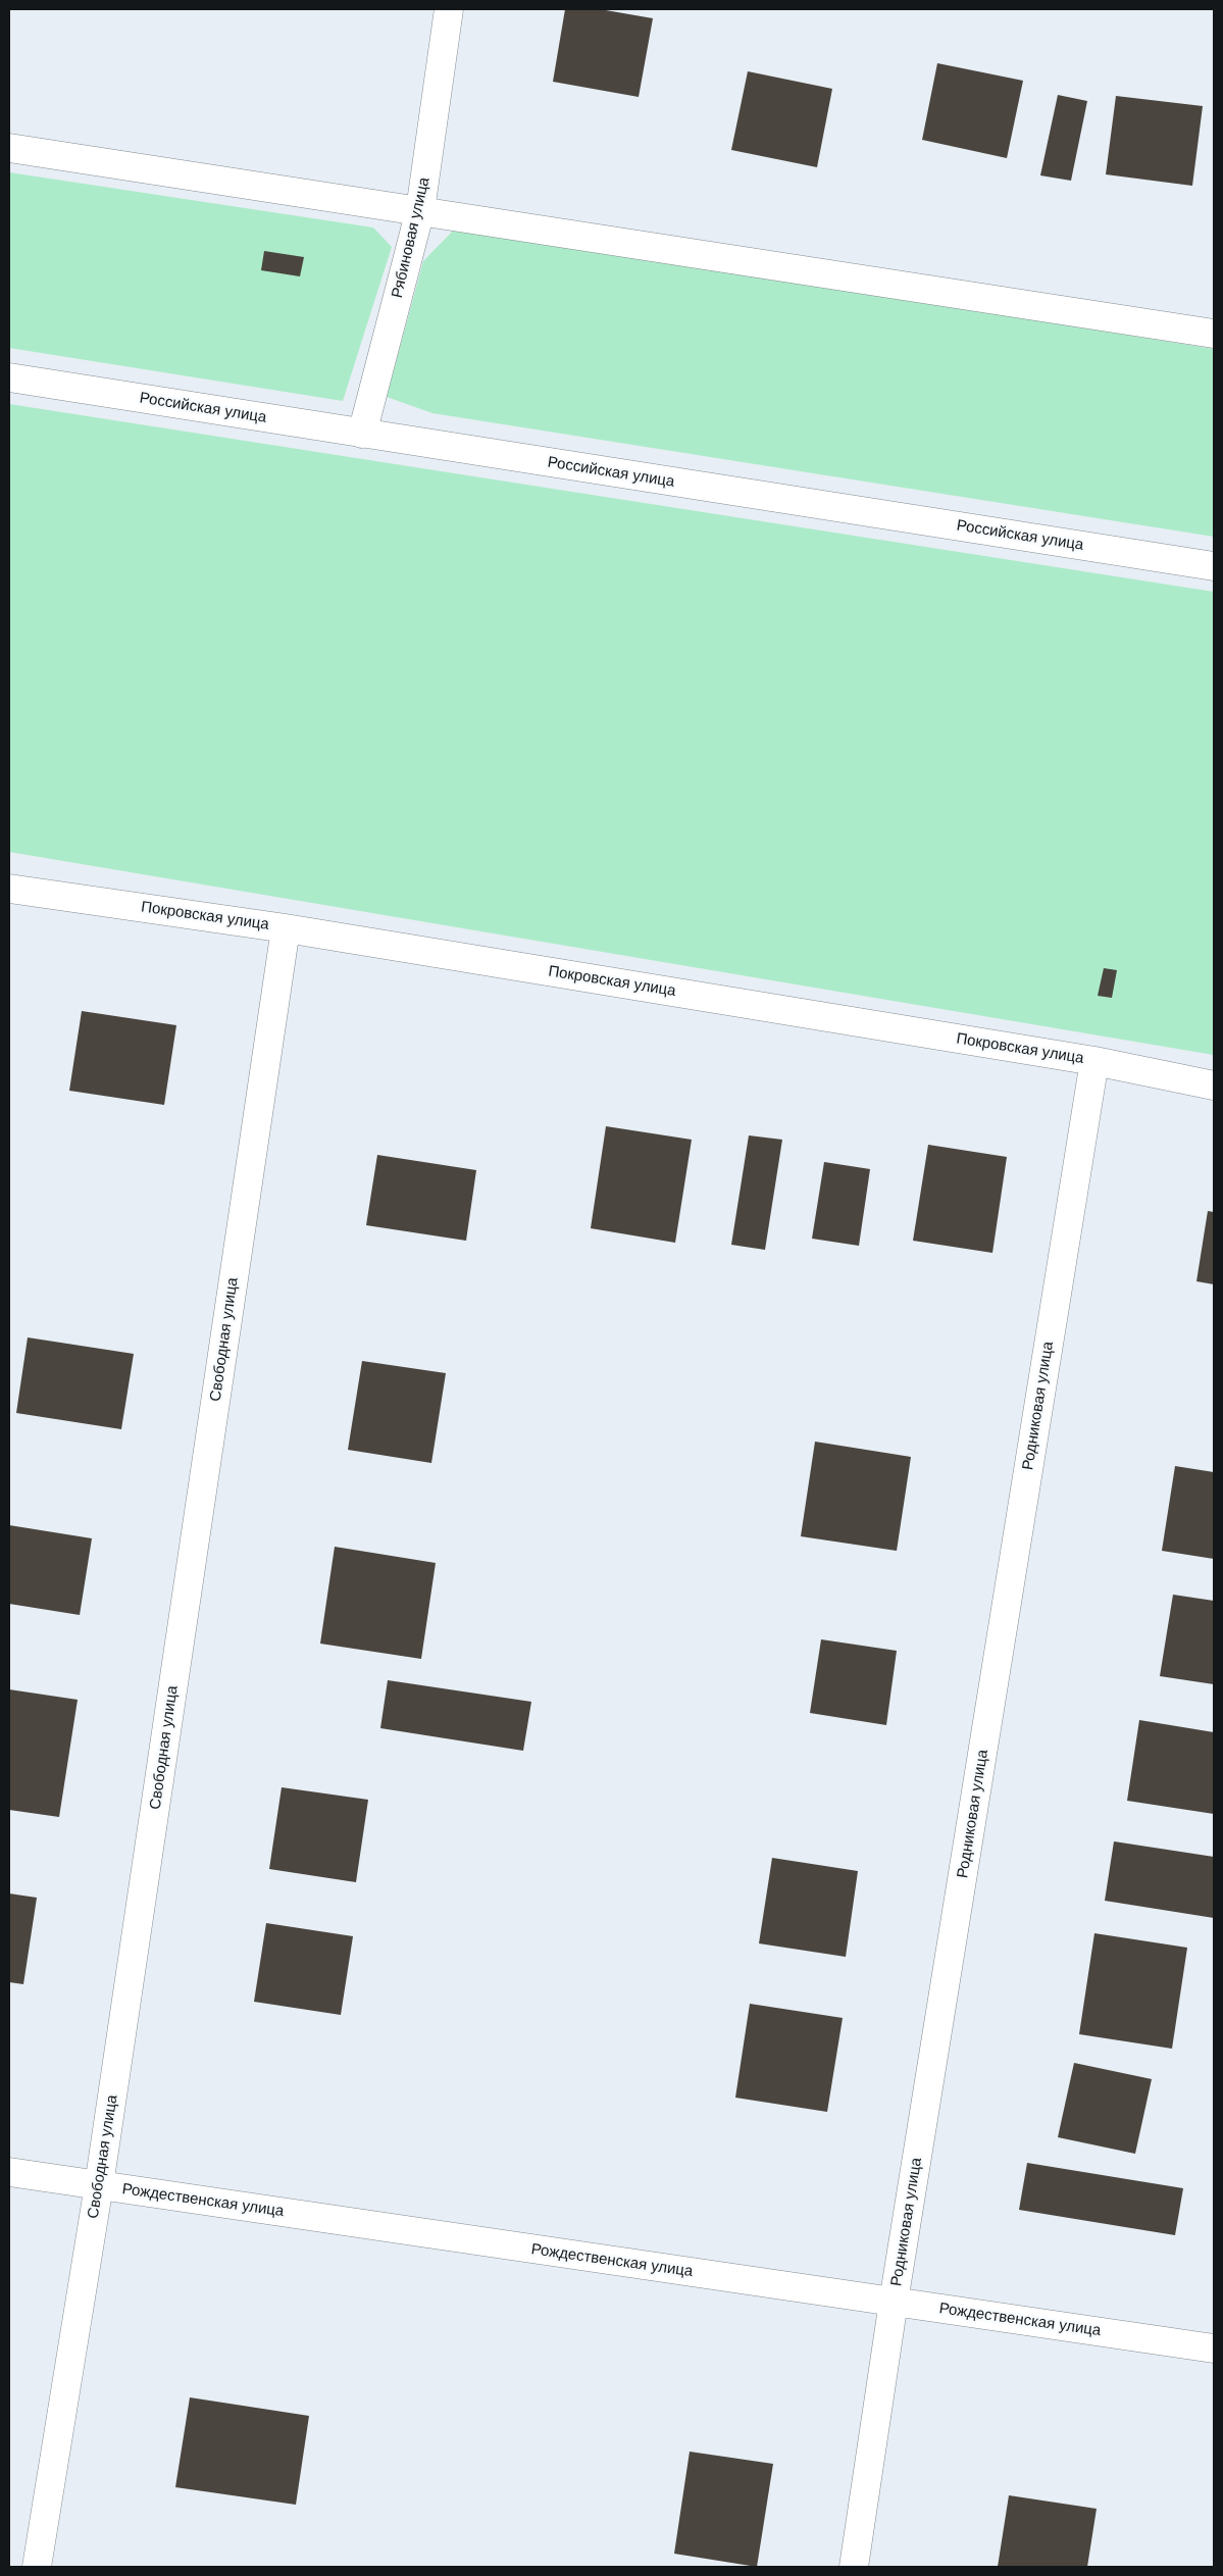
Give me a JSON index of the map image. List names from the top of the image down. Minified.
{"streets":{"street":["Рябиновая улица","Российская улица","Покровская улица","Свободная улица","Родниковая улица","Рождественская улица"]},"crossings":[["Рябиновая улица","Российская улица"],["Покровская улица","Свободная улица"],["Покровская улица","Родниковая улица"],["Свободная улица","Рождественская улица"],["Родниковая улица","Рождественская улица"]]}
